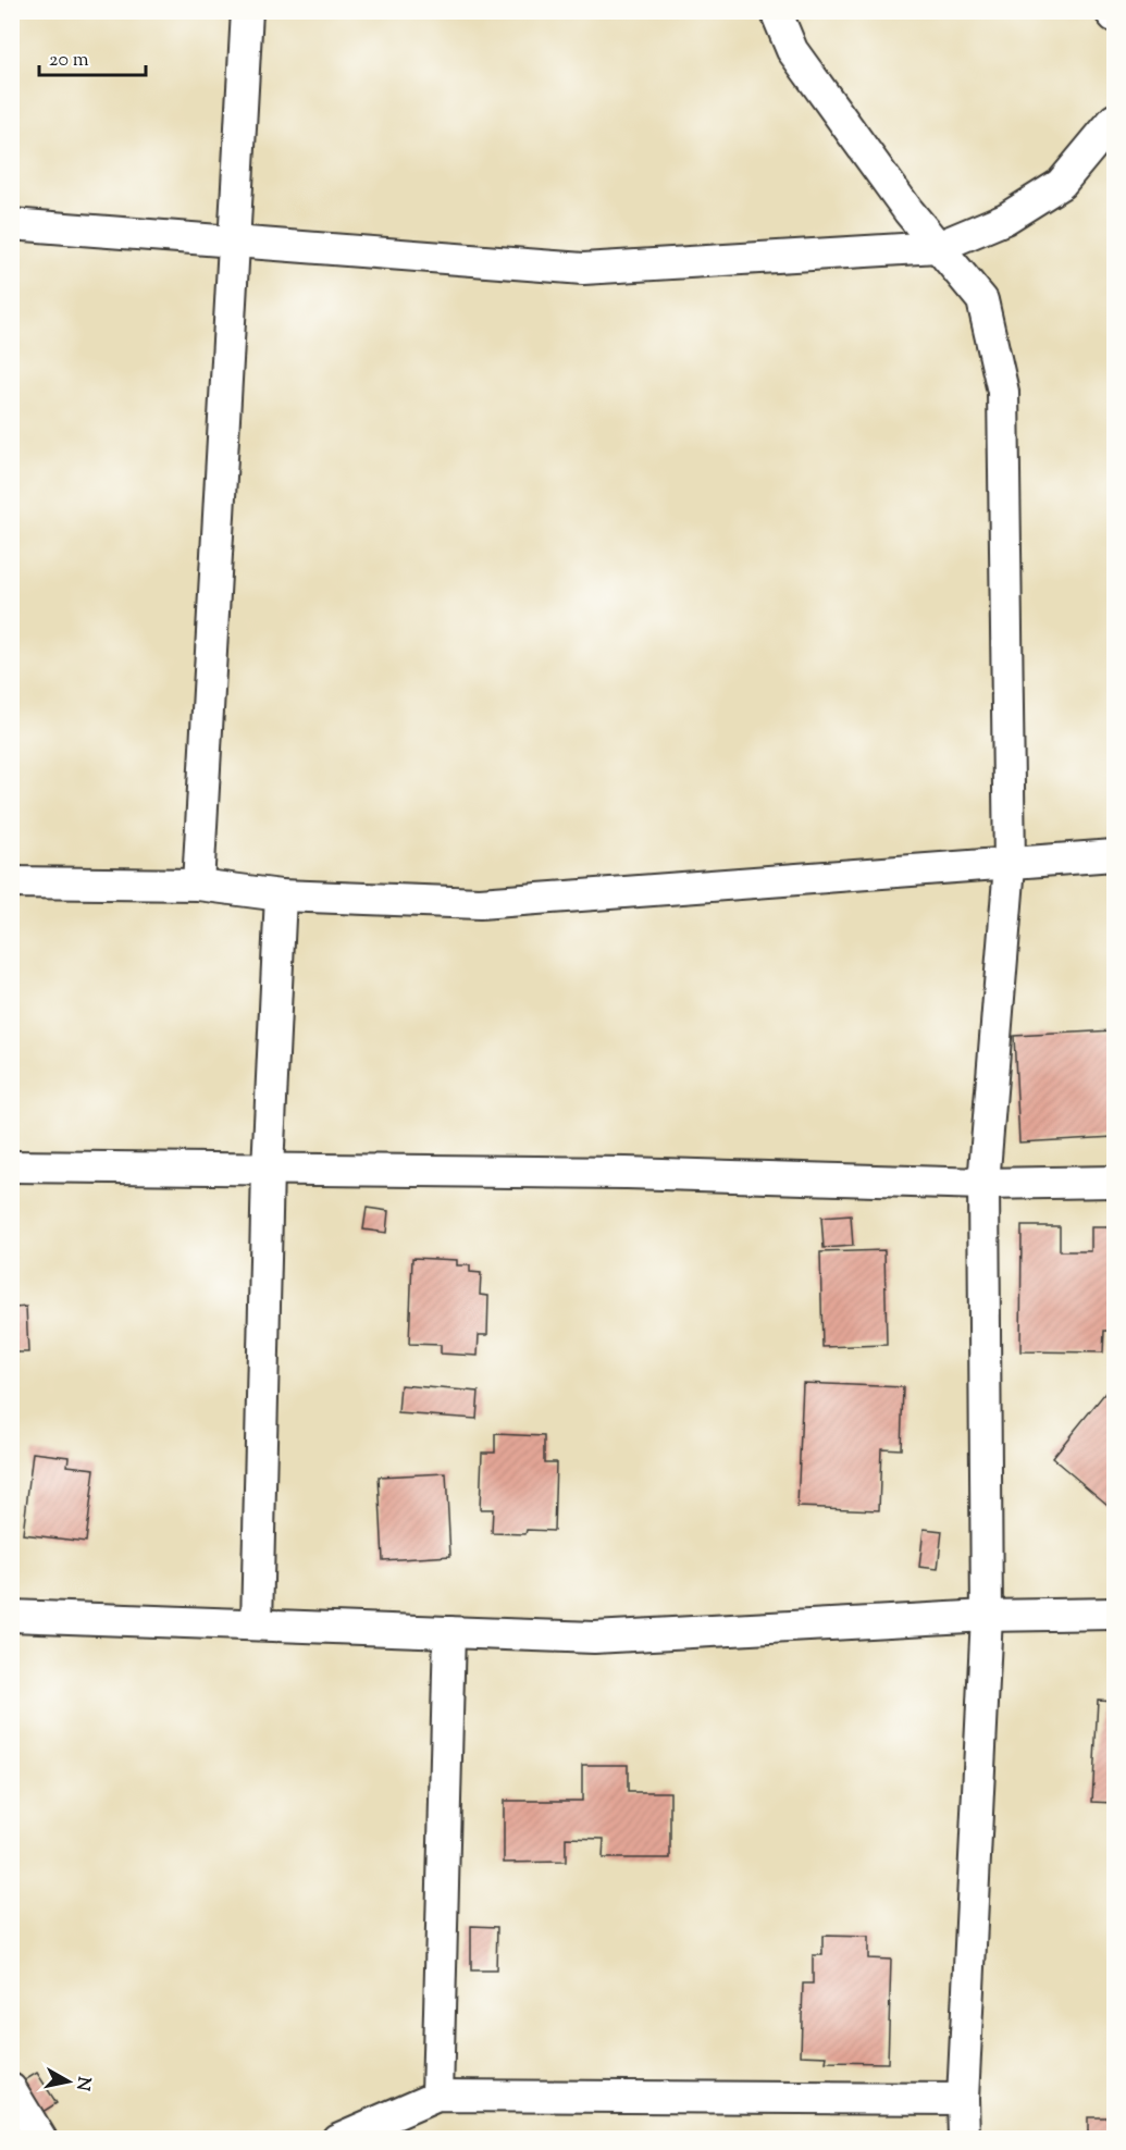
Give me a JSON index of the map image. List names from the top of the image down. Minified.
{"scale_bar":"20 m","north":"right"}
